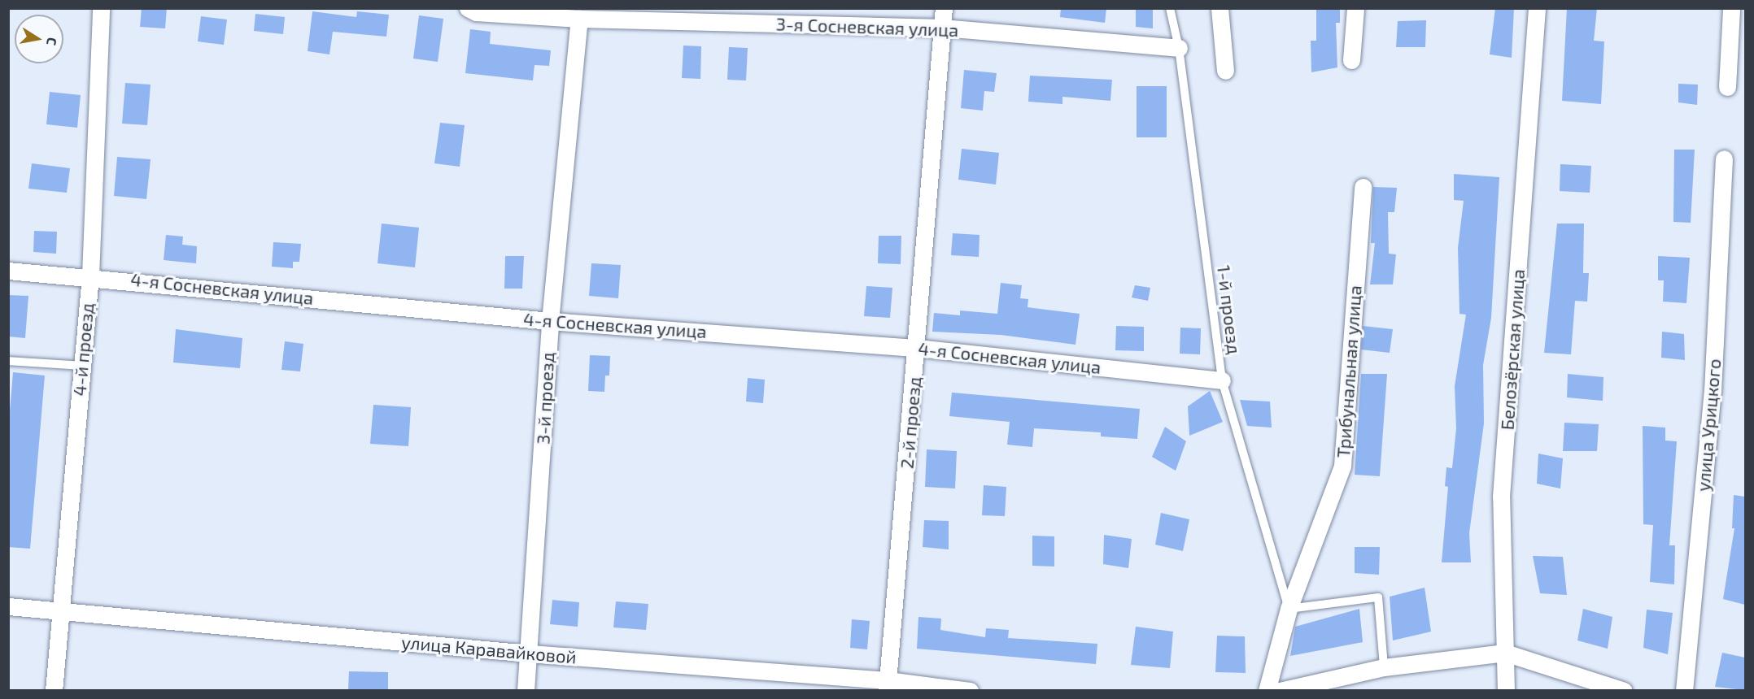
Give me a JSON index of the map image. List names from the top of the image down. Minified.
{"streets":{"street":["3-я Сосневская улица","4-я Сосневская улица","4-й проезд","Белозёрская улица","Трибунальная улица","3-й проезд","2-й проезд","улица Урицкого","улица Каравайковой"],"lane":["1-й проезд"]},"crossings":[["3-я Сосневская улица","1-й проезд"],["3-я Сосневская улица","3-й проезд"],["3-я Сосневская улица","2-й проезд"],["4-я Сосневская улица","1-й проезд"],["4-я Сосневская улица","4-й проезд"],["4-я Сосневская улица","3-й проезд"],["4-я Сосневская улица","2-й проезд"],["1-й проезд","Трибунальная улица"],["4-й проезд","улица Каравайковой"],["3-й проезд","улица Каравайковой"],["2-й проезд","улица Каравайковой"]],"north":"right"}
